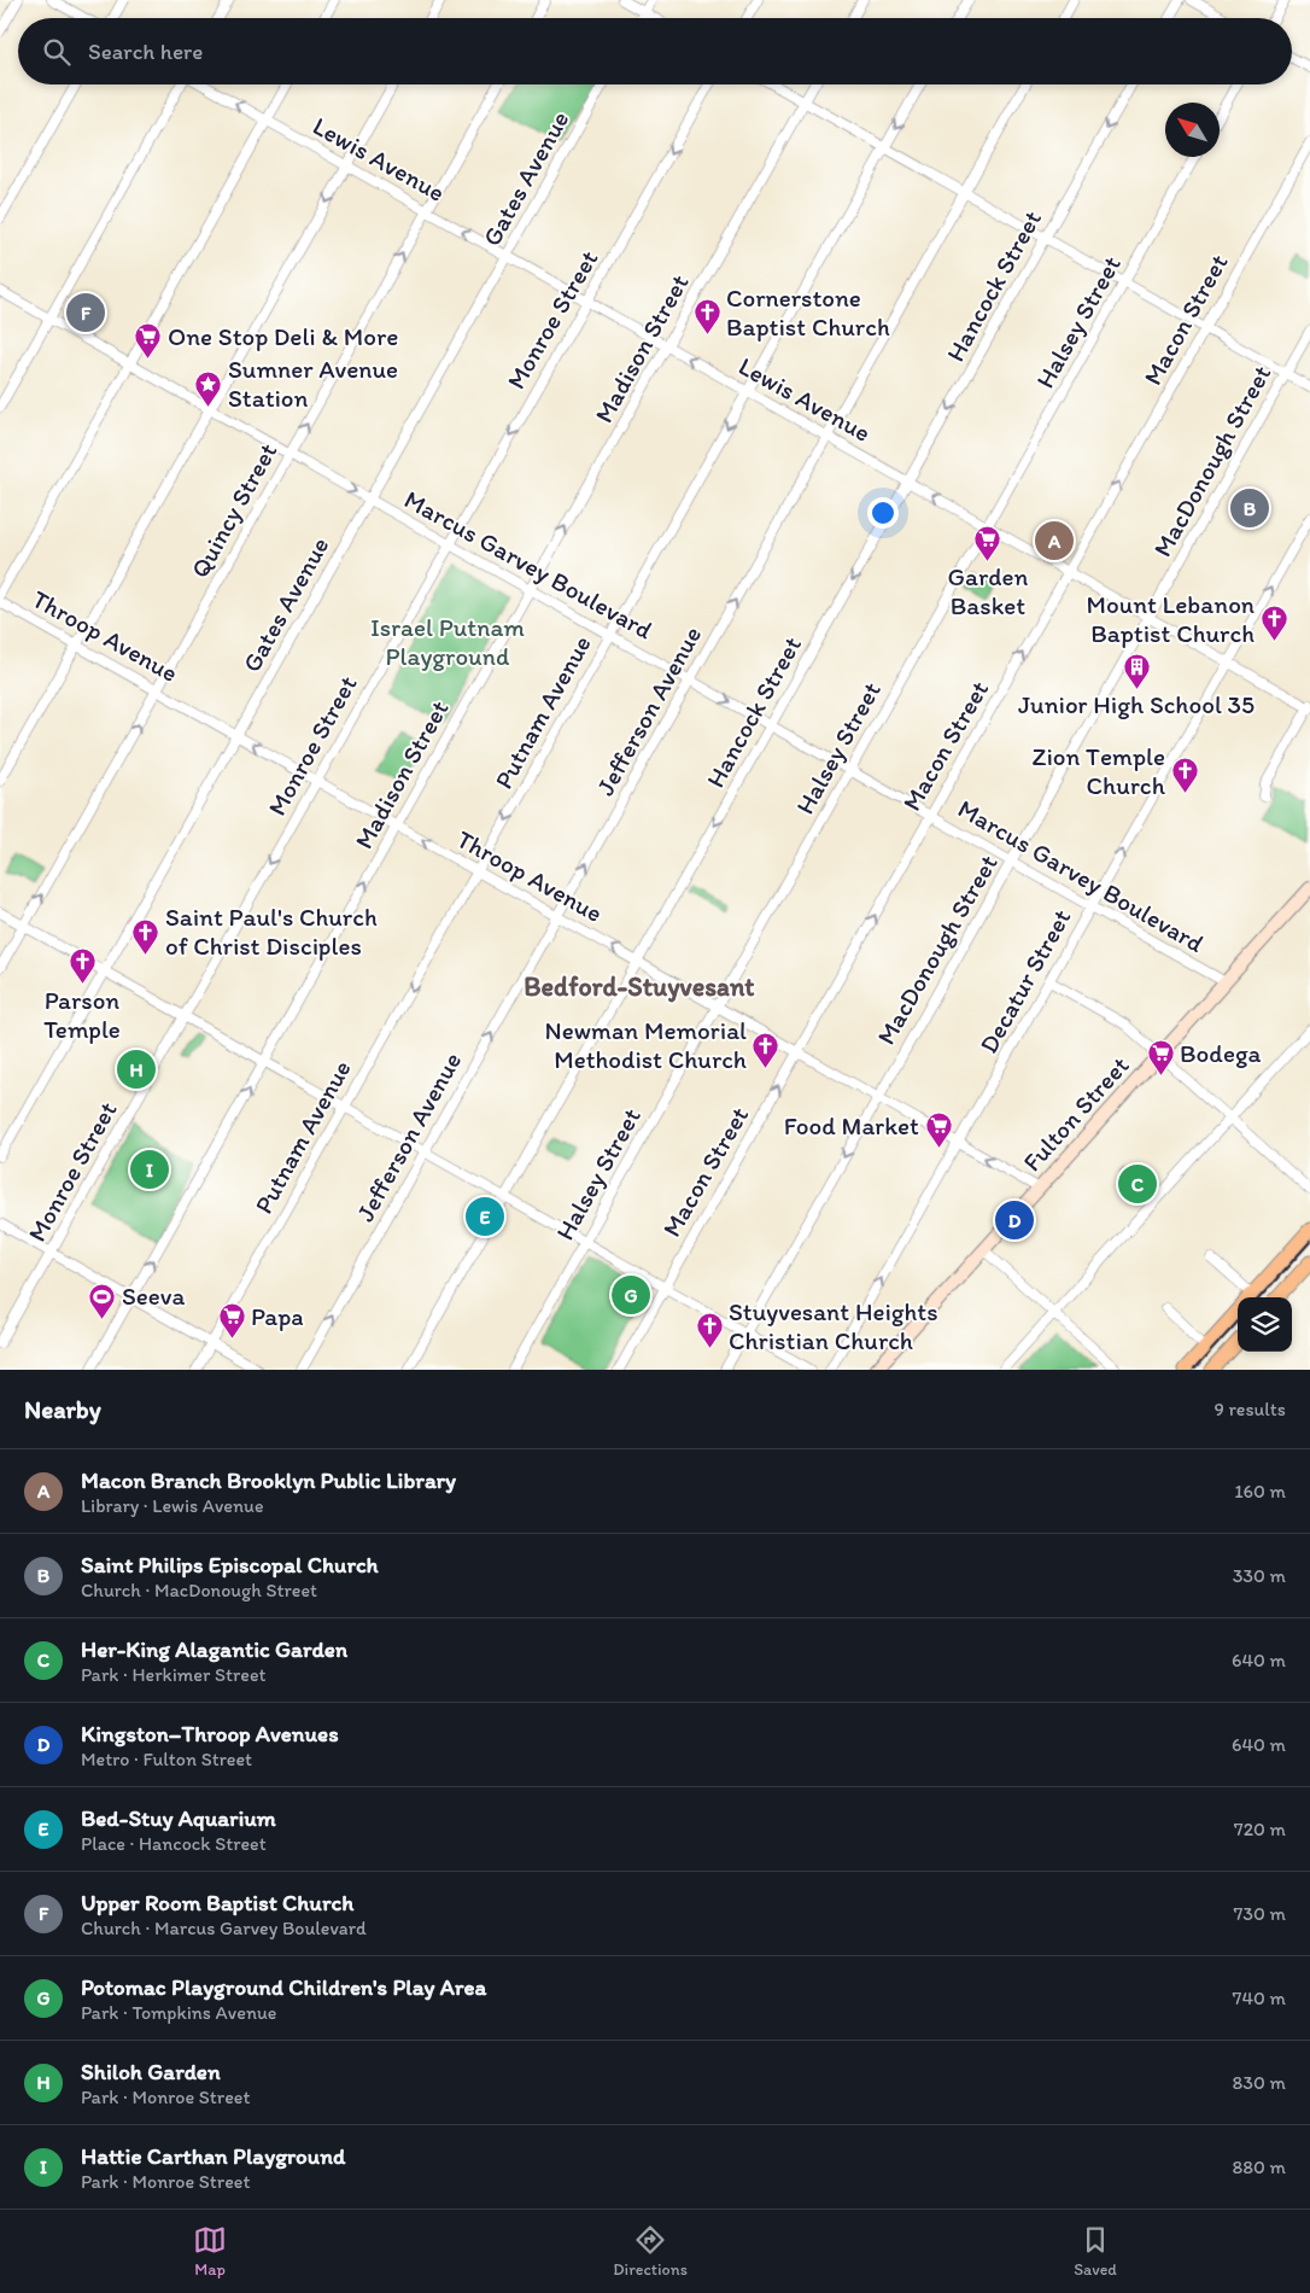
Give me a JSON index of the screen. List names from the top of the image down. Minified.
{"streets":{"main road":["Fulton Street"],"street":["Lewis Avenue","Gates Avenue","Hancock Street","Monroe Street","Macon Street","Halsey Street","Madison Street","MacDonough Street","Quincy Street","Marcus Garvey Boulevard","Throop Avenue","Jefferson Avenue","Putnam Avenue","Decatur Street"]},"crossings":[["Lewis Avenue","Gates Avenue"],["Lewis Avenue","Hancock Street"],["Lewis Avenue","Monroe Street"],["Lewis Avenue","Macon Street"],["Lewis Avenue","Halsey Street"],["Lewis Avenue","Madison Street"],["Lewis Avenue","MacDonough Street"],["Lewis Avenue","Quincy Street"],["Lewis Avenue","Jefferson Avenue"],["Lewis Avenue","Putnam Avenue"],["Lewis Avenue","Decatur Street"],["Gates Avenue","Marcus Garvey Boulevard"],["Gates Avenue","Throop Avenue"],["Hancock Street","Marcus Garvey Boulevard"],["Hancock Street","Throop Avenue"],["Monroe Street","Marcus Garvey Boulevard"],["Monroe Street","Throop Avenue"],["Macon Street","Marcus Garvey Boulevard"],["Macon Street","Throop Avenue"],["Halsey Street","Marcus Garvey Boulevard"],["Halsey Street","Throop Avenue"],["Madison Street","Marcus Garvey Boulevard"],["Madison Street","Throop Avenue"],["MacDonough Street","Marcus Garvey Boulevard"],["MacDonough Street","Throop Avenue"],["Quincy Street","Marcus Garvey Boulevard"],["Quincy Street","Throop Avenue"],["Marcus Garvey Boulevard","Jefferson Avenue"],["Marcus Garvey Boulevard","Putnam Avenue"],["Marcus Garvey Boulevard","Decatur Street"],["Marcus Garvey Boulevard","Fulton Street"],["Throop Avenue","Jefferson Avenue"],["Throop Avenue","Putnam Avenue"],["Throop Avenue","Decatur Street"],["Throop Avenue","Fulton Street"]],"one_way":["Hancock Street","Monroe Street","Macon Street","Madison Street","Quincy Street","Jefferson Avenue","Putnam Avenue","Decatur Street"],"districts":["Bedford-Stuyvesant"],"parks":["Israel Putnam Playground"],"places":{"church":["Cornerstone Baptist Church","Mount Lebanon Baptist Church","Zion Temple Church","Saint Paul's Church of Christ Disciples","Parson Temple","Newman Memorial Methodist Church","Stuyvesant Heights Christian Church"],"supermarket":["One Stop Deli & More","Garden Basket","Bodega","Food Market","Papa"],"place":["Sumner Avenue Station"],"building":["Junior High School 35"],"sports":["Seeva"]},"north":"top left","page":{"search":"Search here","pins":["F","B","A","H","I","C","E","D","G"],"heading":["Nearby","9 results"],"list":[{"mark":"A","name":"Macon Branch Brooklyn Public Library","note":"Library · Lewis Avenue","value":"160 m"},{"mark":"B","name":"Saint Philips Episcopal Church","note":"Church · MacDonough Street","value":"330 m"},{"mark":"C","name":"Her-King Alagantic Garden","note":"Park · Herkimer Street","value":"640 m"},{"mark":"D","name":"Kingston–Throop Avenues","note":"Metro · Fulton Street","value":"640 m"},{"mark":"E","name":"Bed-Stuy Aquarium","note":"Place · Hancock Street","value":"720 m"},{"mark":"F","name":"Upper Room Baptist Church","note":"Church · Marcus Garvey Boulevard","value":"730 m"},{"mark":"G","name":"Potomac Playground Children's Play Area","note":"Park · Tompkins Avenue","value":"740 m"},{"mark":"H","name":"Shiloh Garden","note":"Park · Monroe Street","value":"830 m"},{"mark":"I","name":"Hattie Carthan Playground","note":"Park · Monroe Street","value":"880 m"}],"nav":["Map","Directions","Saved"]}}
